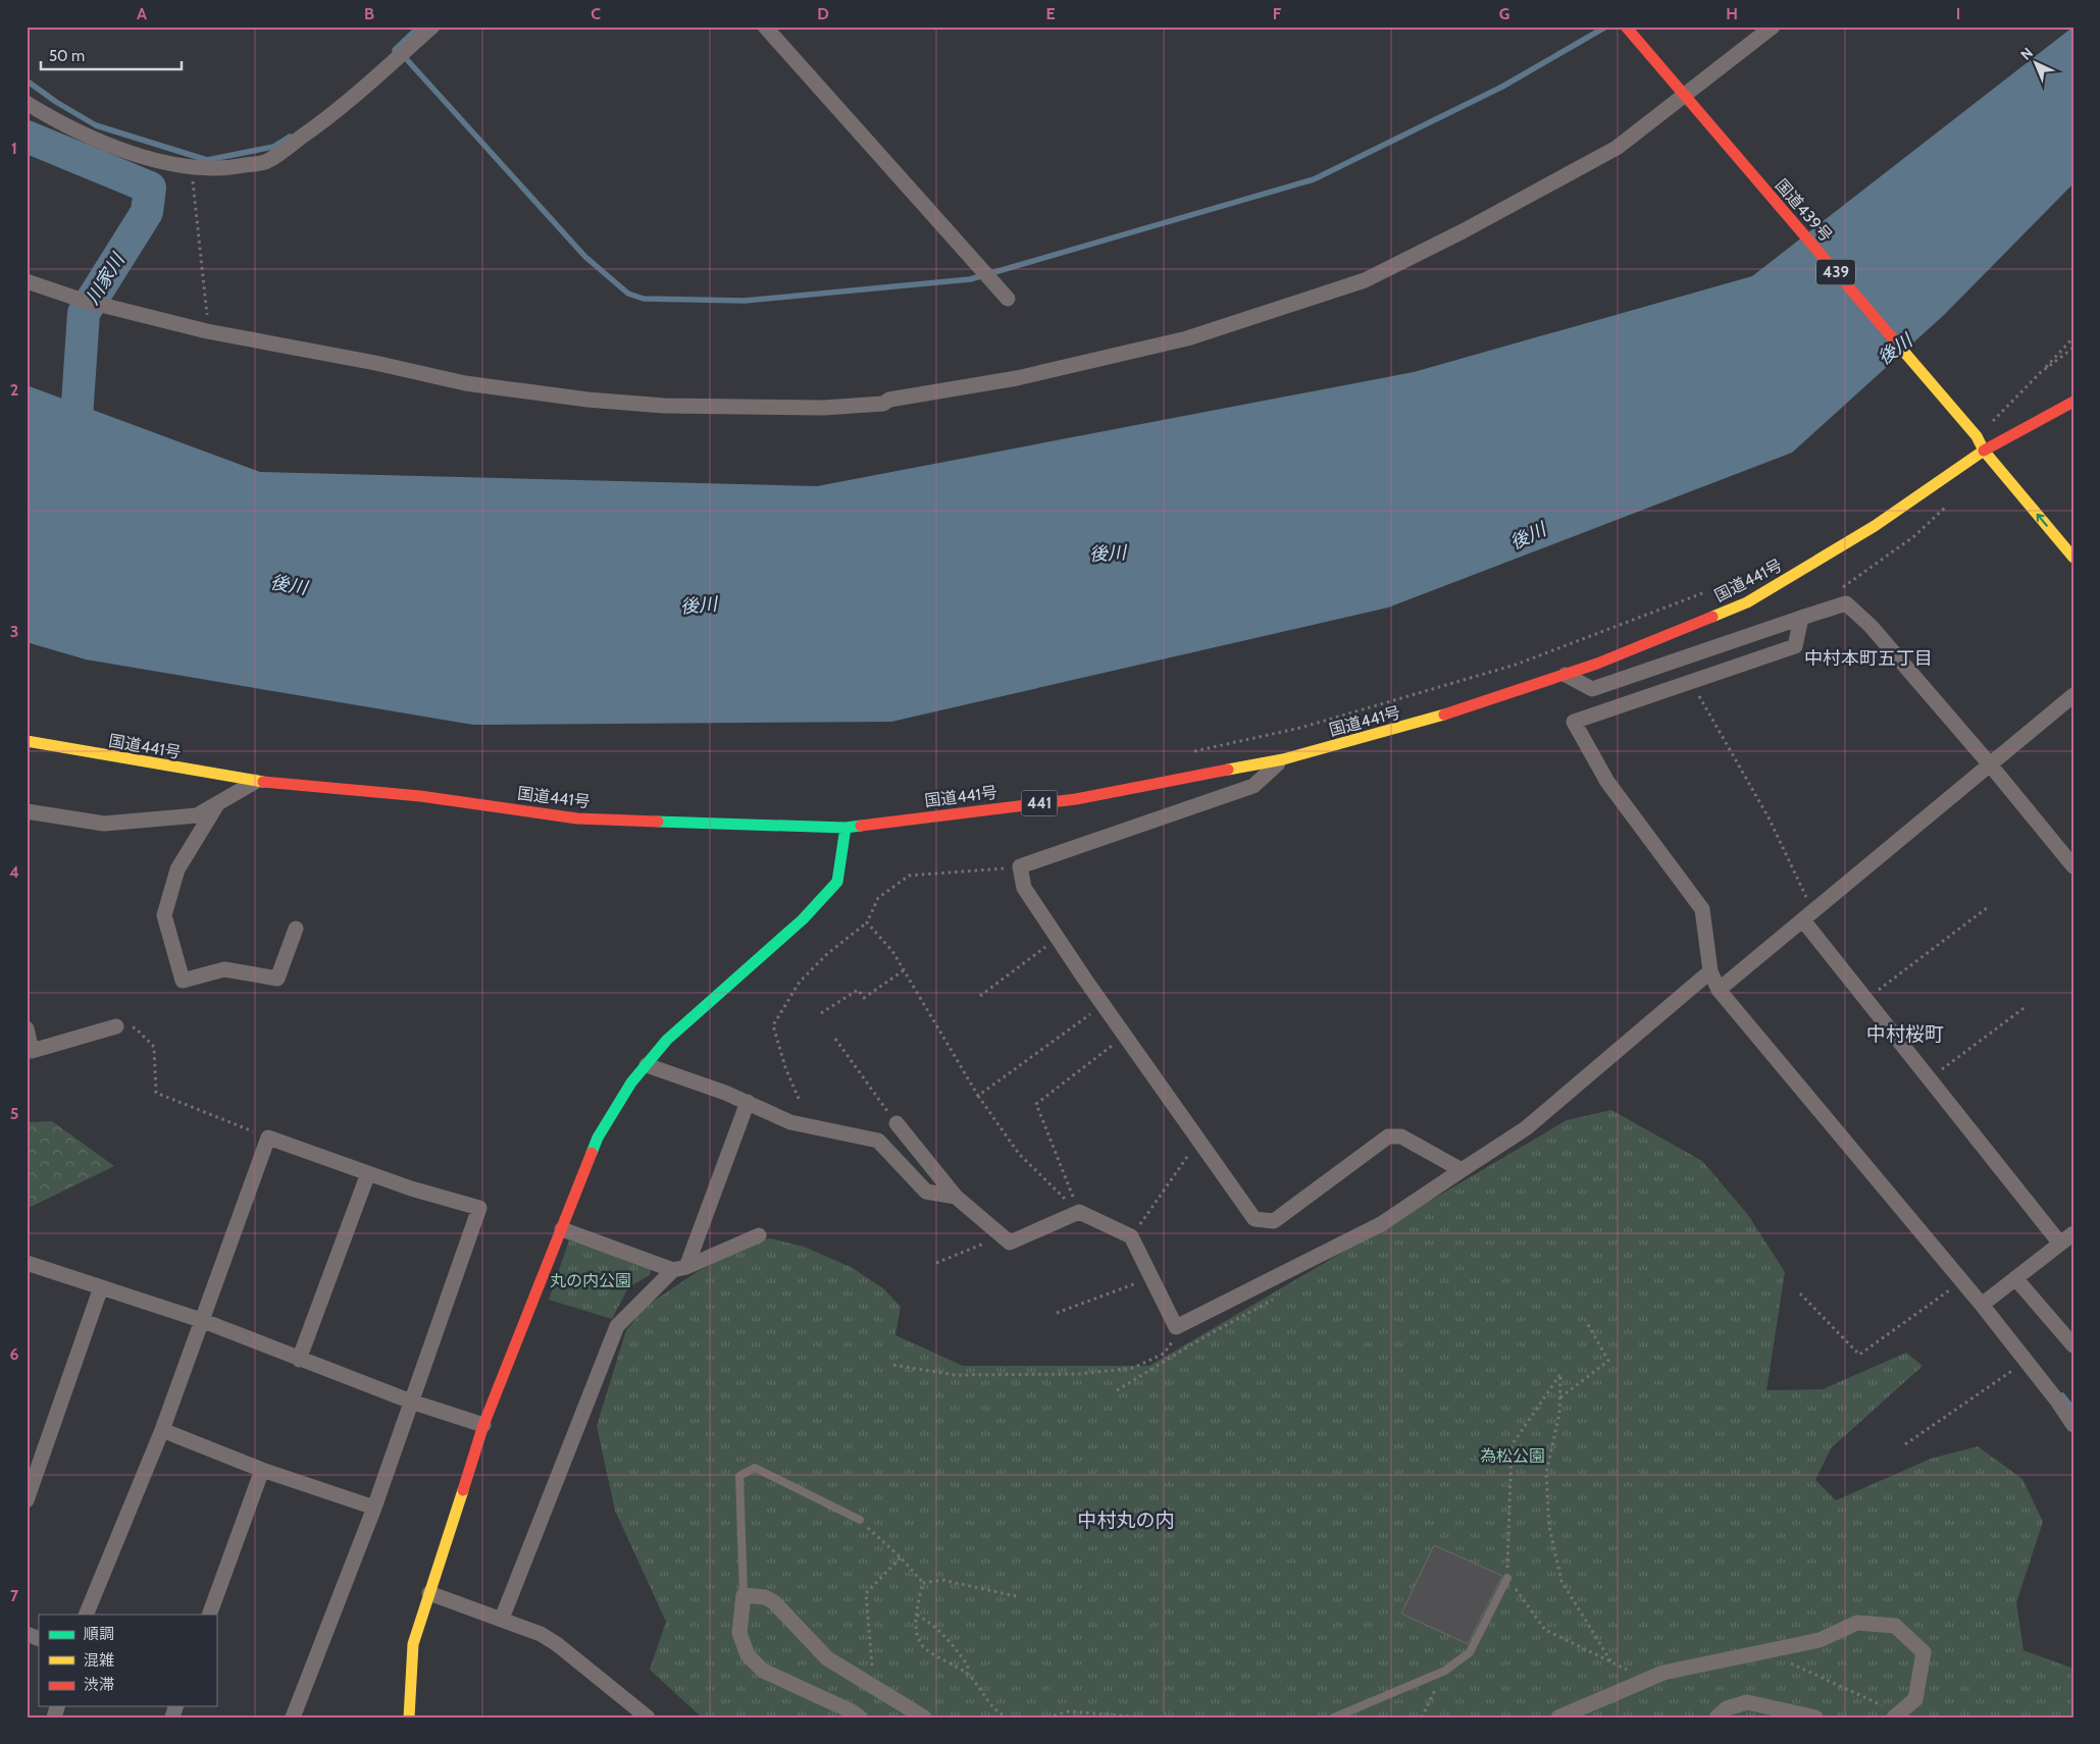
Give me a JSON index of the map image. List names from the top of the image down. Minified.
{"streets":{"main road":["国道439号","439","国道441号","441"]},"crossings":[["国道439号","国道441号"]],"districts":["中村本町五丁目","中村桜町","中村丸の内"],"water":["川家川","後川"],"parks":["丸の内公園","為松公園"],"legend":["順調","混雑","渋滞"],"scale_bar":"50 m","north":"top left","grid":{"columns":["A","B","C","D","E","F","G","H","I"],"rows":["1","2","3","4","5","6","7"]}}
